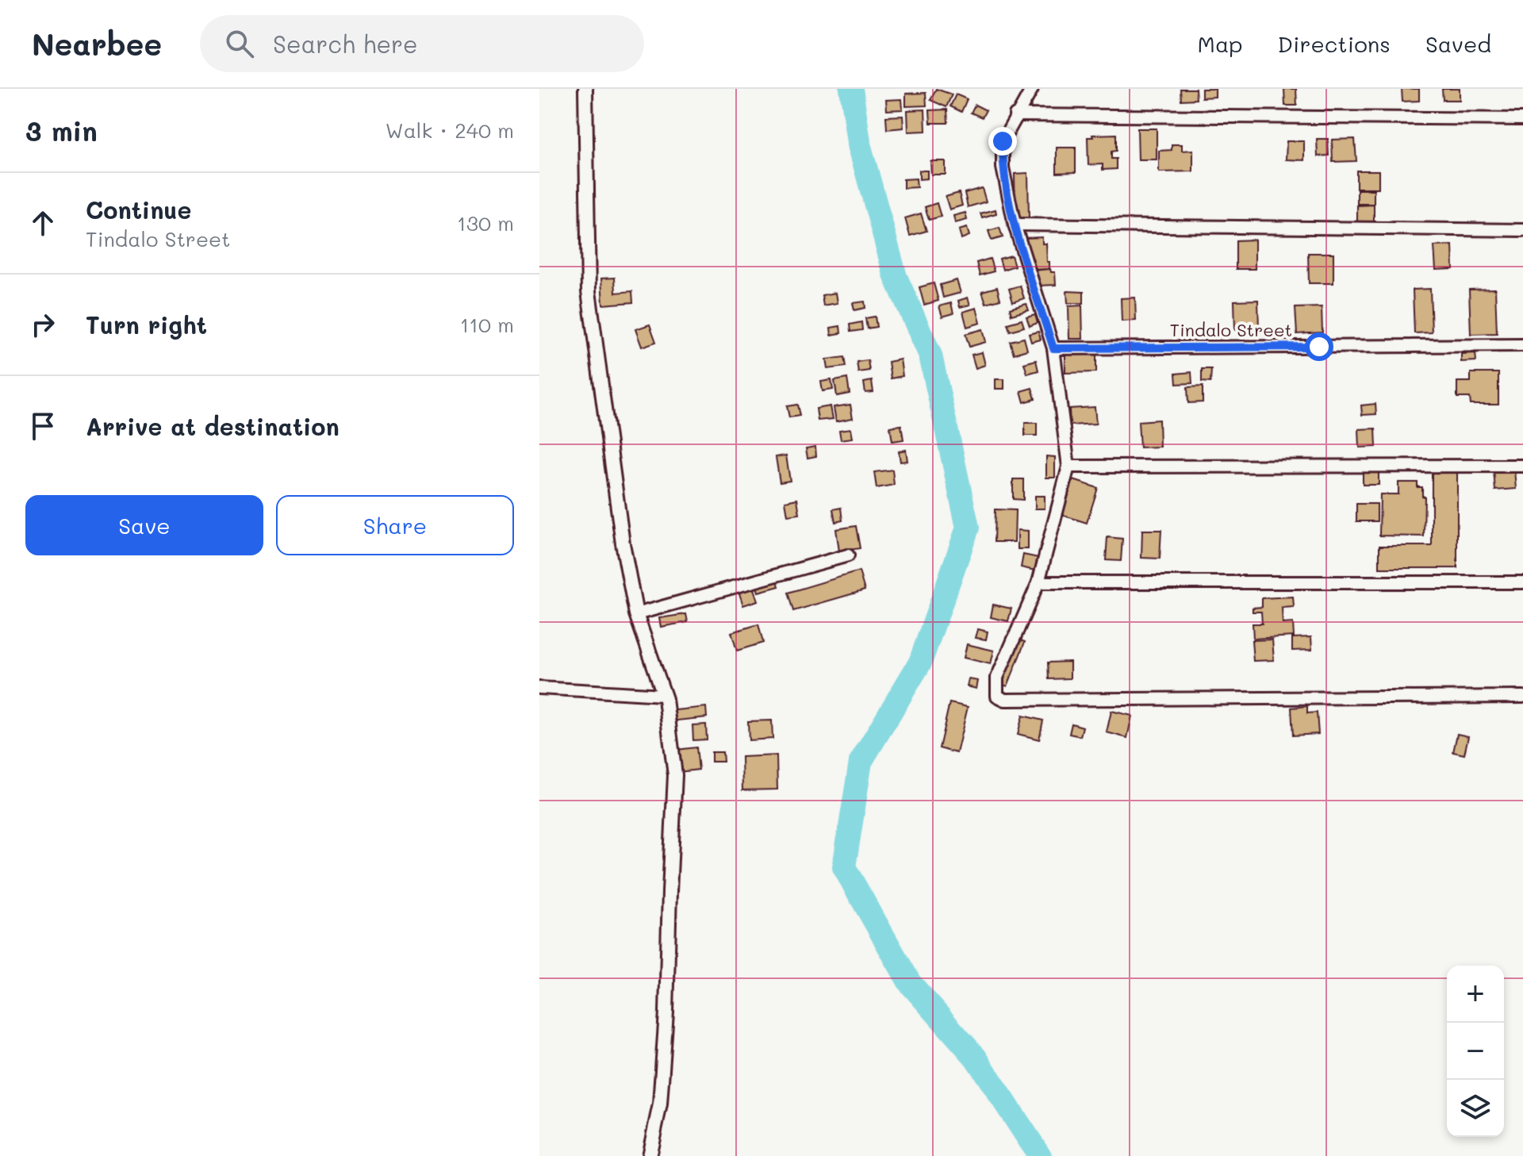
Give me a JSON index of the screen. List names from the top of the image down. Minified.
{"streets":{"street":["Tindalo Street"]},"page":{"header":"Nearbee","search":"Search here","nav":["Map","Directions","Saved"],"heading":["3 min","Walk · 240 m"],"list":[["Continue","Tindalo Street","130 m"],["Turn right","110 m"],"Arrive at destination"],"buttons":["Save","Share"],"map_buttons":["+","−"]}}
